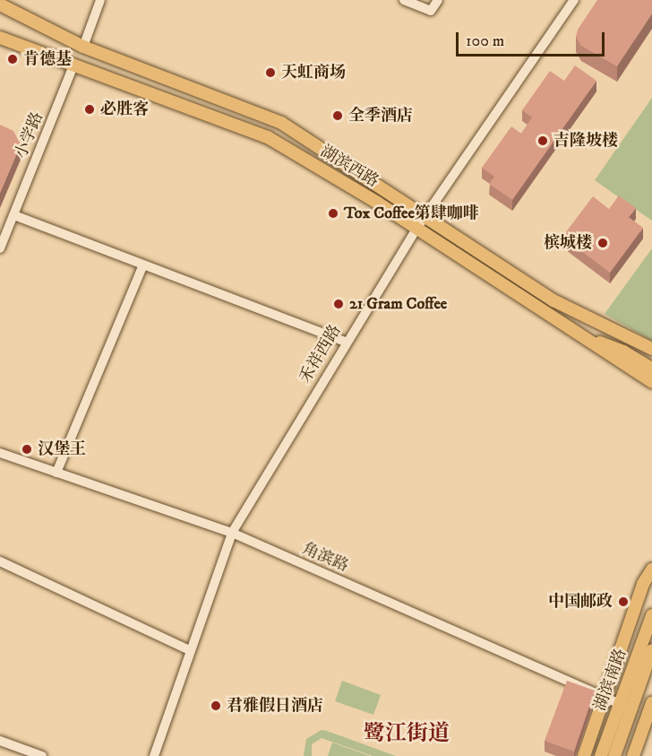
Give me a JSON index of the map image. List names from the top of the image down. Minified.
{"streets":{"main road":["湖滨西路","湖滨南路"],"street":["小学路","禾祥西路","角滨路"]},"crossings":[["小学路","湖滨西路"],["湖滨西路","禾祥西路"],["禾祥西路","角滨路"],["角滨路","湖滨南路"]],"districts":["鹭江街道"],"places":["肯德基","天虹商场","必胜客","全季酒店","吉隆坡楼","Tox Coffee第肆咖啡","槟城楼","21 Gram Coffee","汉堡王","中国邮政","君雅假日酒店"],"scale_bar":"100 m"}
